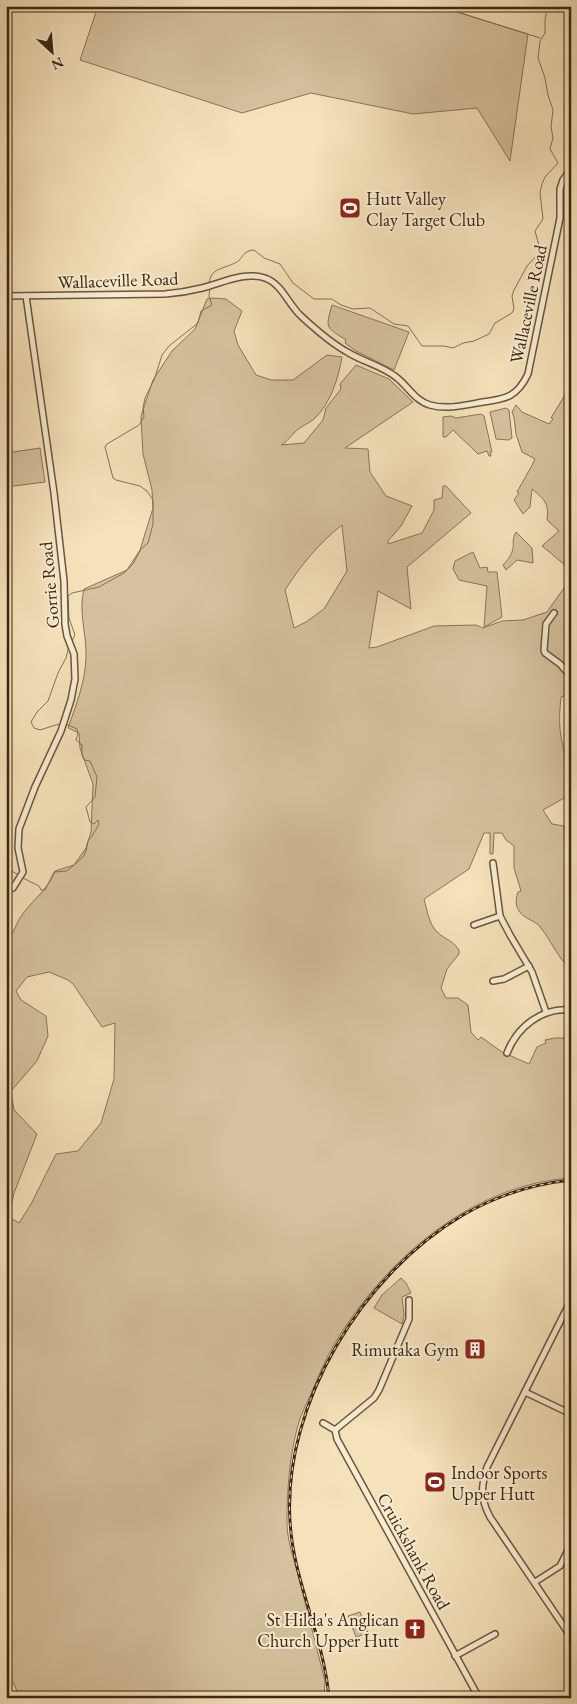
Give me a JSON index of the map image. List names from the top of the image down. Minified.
{"streets":{"street":["Wallaceville Road","Gorrie Road","Cruickshank Road"]},"crossings":[["Wallaceville Road","Gorrie Road"]],"places":{"sports":["Hutt Valley Clay Target Club","Indoor Sports Upper Hutt"],"building":["Rimutaka Gym"],"church":["St Hilda's Anglican Church Upper Hutt"]},"north":"bottom right"}
